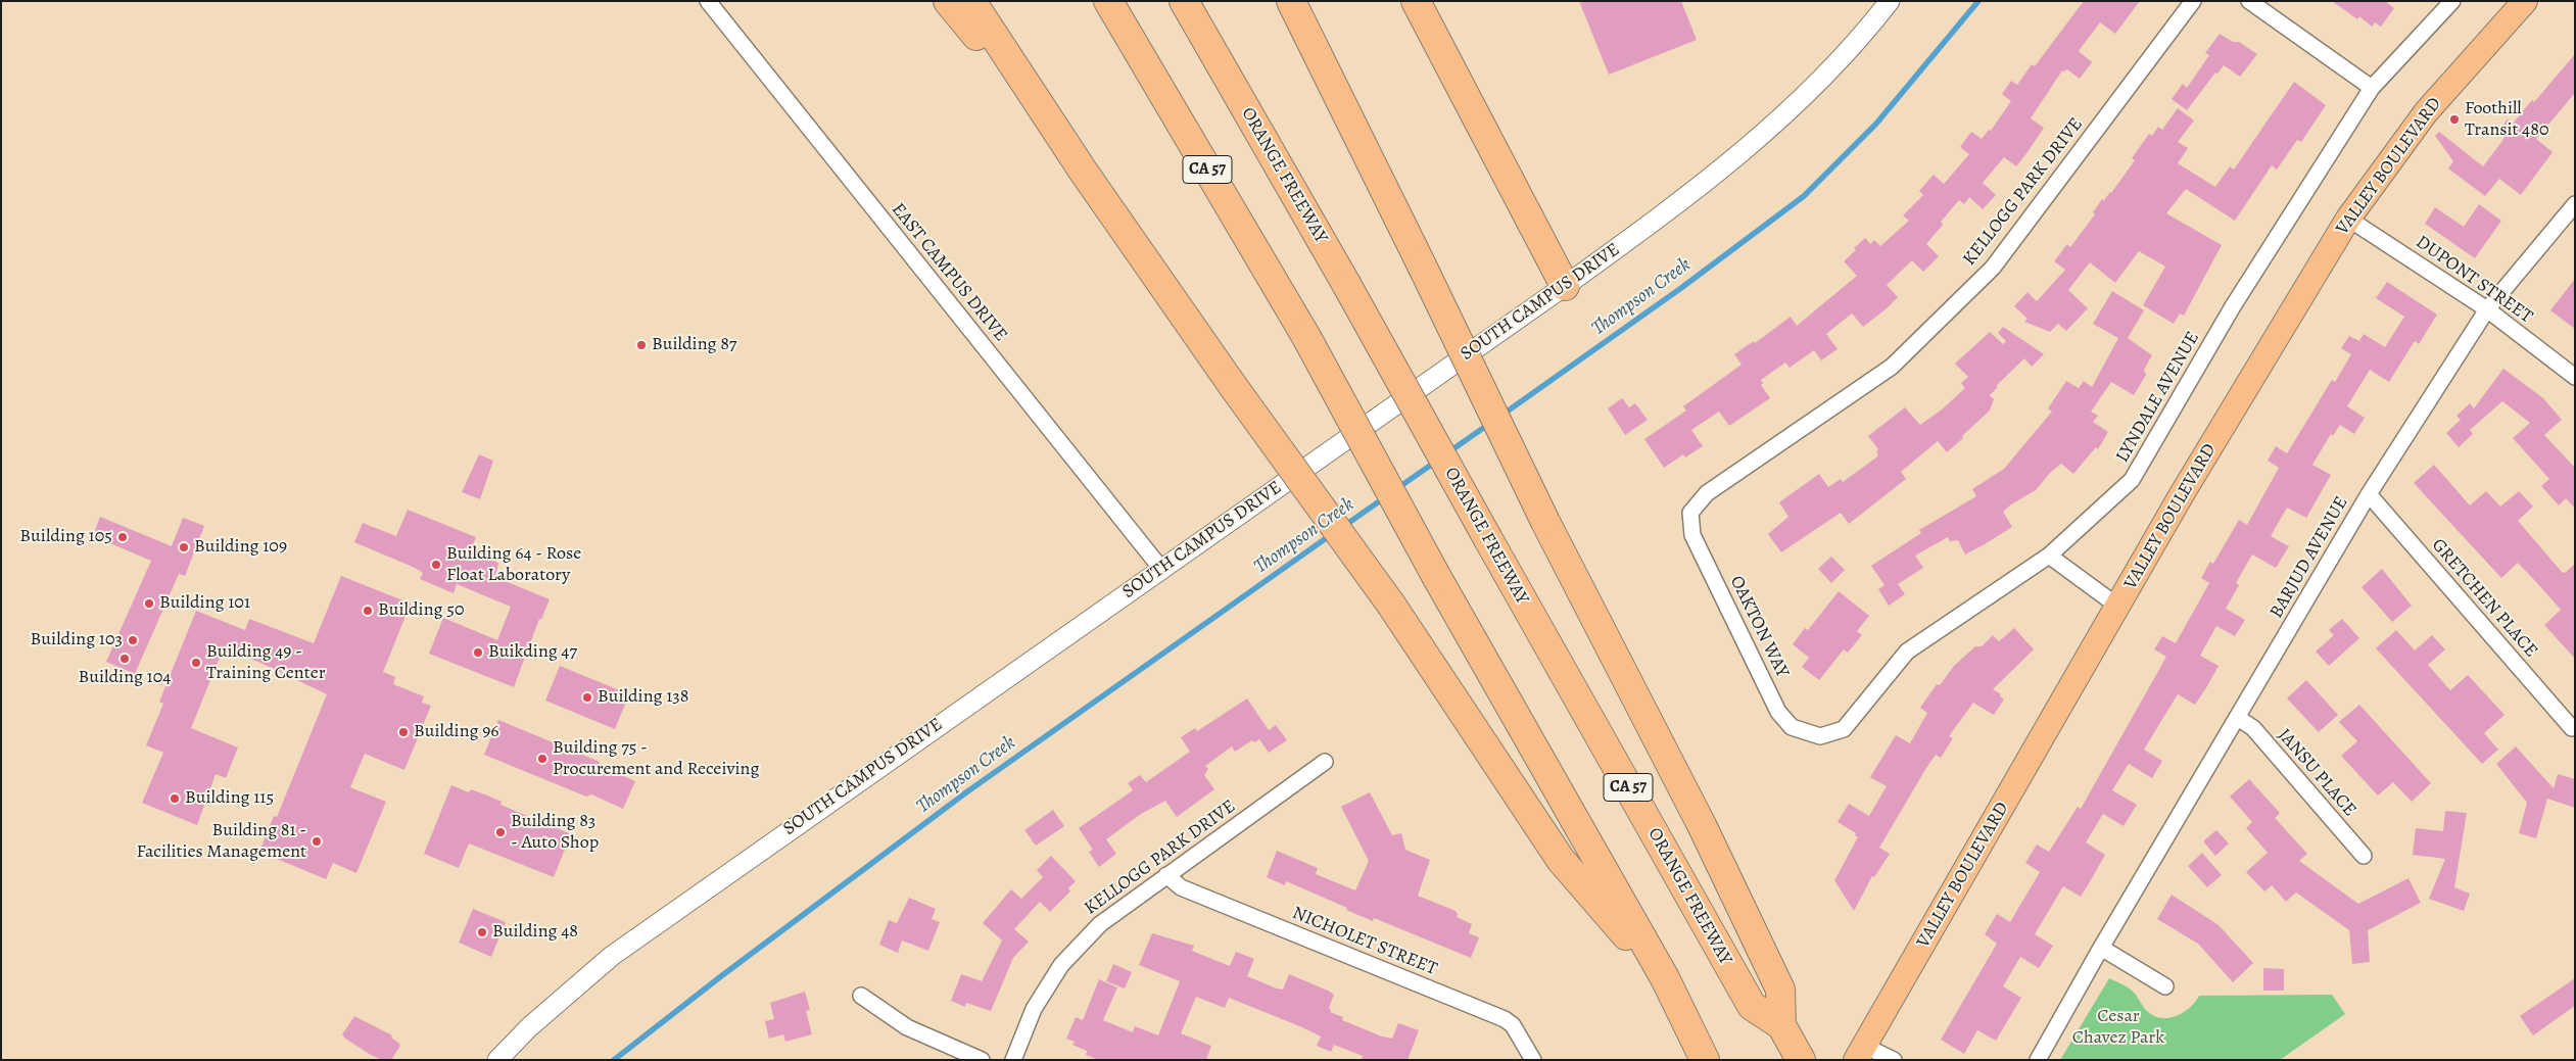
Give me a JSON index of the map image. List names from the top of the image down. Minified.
{"streets":{"highway":["CA 57","ORANGE FREEWAY"],"main road":["VALLEY BOULEVARD"],"street":["KELLOGG PARK DRIVE","EAST CAMPUS DRIVE","DUPONT STREET","SOUTH CAMPUS DRIVE","LYNDALE AVENUE","BARJUD AVENUE","GRETCHEN PLACE","OAKTON WAY","JANSU PLACE","NICHOLET STREET"]},"crossings":[["VALLEY BOULEVARD","DUPONT STREET"],["KELLOGG PARK DRIVE","OAKTON WAY"],["KELLOGG PARK DRIVE","NICHOLET STREET"],["EAST CAMPUS DRIVE","SOUTH CAMPUS DRIVE"],["DUPONT STREET","BARJUD AVENUE"],["LYNDALE AVENUE","OAKTON WAY"],["BARJUD AVENUE","GRETCHEN PLACE"],["BARJUD AVENUE","JANSU PLACE"]],"water":["Thompson Creek"],"parks":["Cesar Chavez Park"],"places":["Foothill Transit 480","Building 87","Building 105","Building 109","Building 64 - Rose Float Laboratory","Building 101","Building 50","Building 103","Buikding 47","Building 104","Building 49 - Training Center","Building 138","Building 96","Building 75 - Procurement and Receiving","Building 115","Building 83 - Auto Shop","Building 81 - Facilities Management","Building 48"]}
